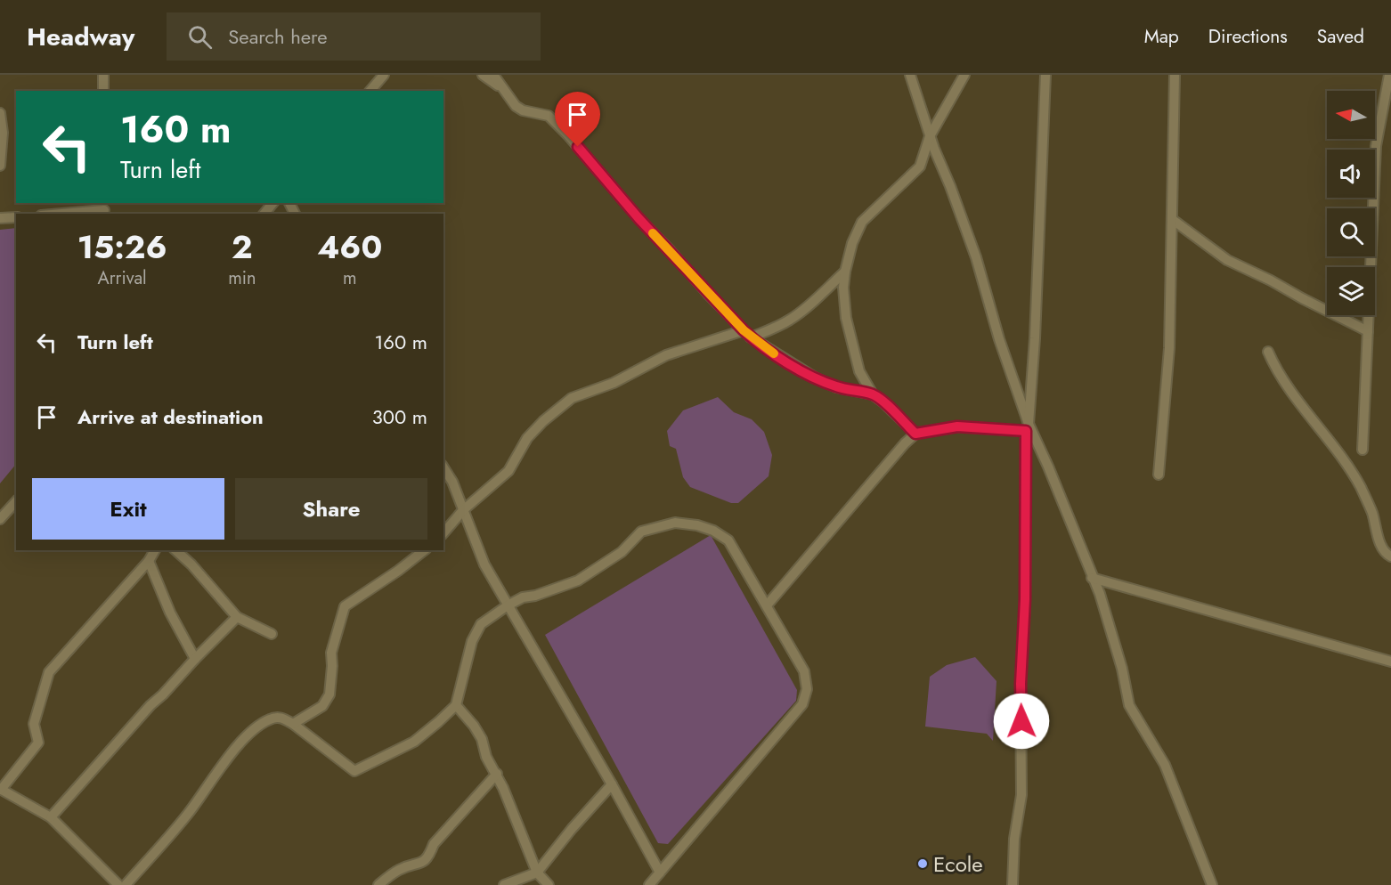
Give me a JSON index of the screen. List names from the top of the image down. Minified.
{"places":["Ecole"],"north":"left","page":{"header":"Headway","search":"Search here","nav":["Map","Directions","Saved"],"turn":["160 m","Turn left"],"eta":["15:26","Arrival","2","min","460","m"],"list":[{"name":"Turn left","value":"160 m"},{"name":"Arrive at destination","value":"300 m"}],"buttons":["Exit","Share"]}}
